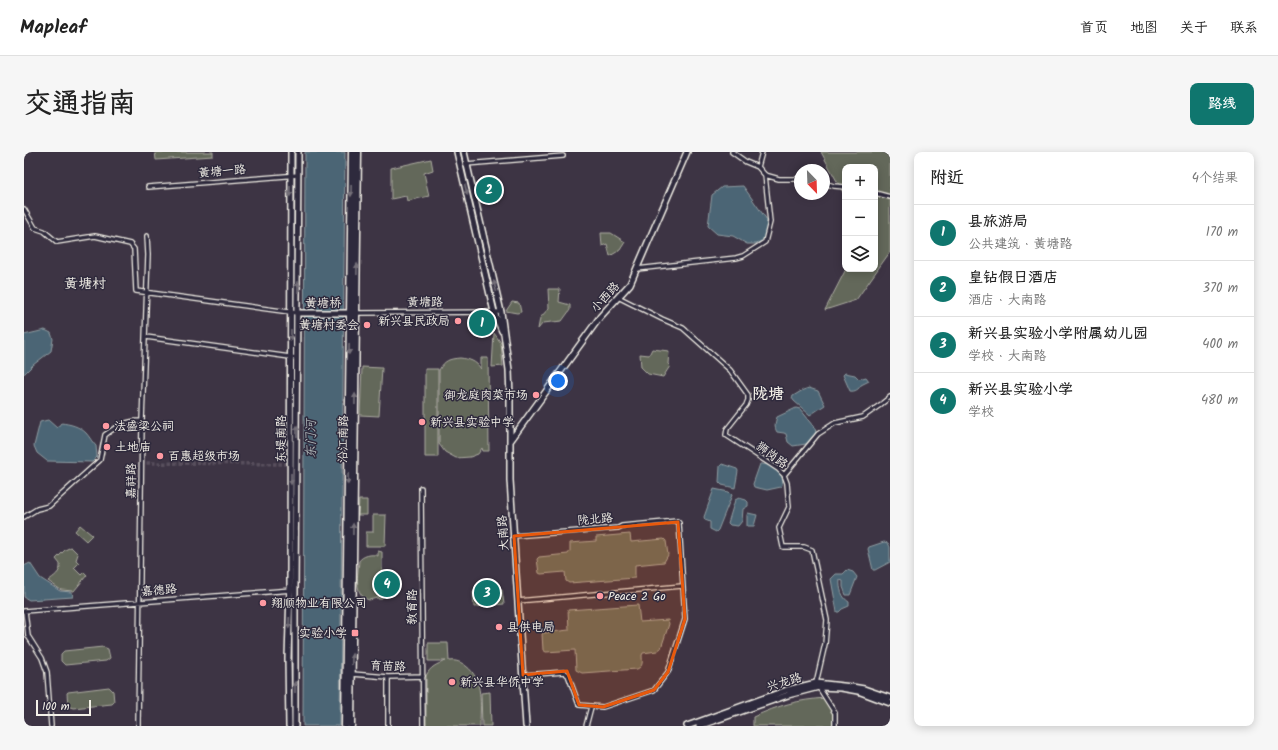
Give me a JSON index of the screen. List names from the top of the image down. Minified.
{"streets":{"main road":["小西路","黄塘桥","东堤南路","沿江南路","大南路","兴龙路"],"street":["黄塘一路","黄塘路","狮岗路","嘉祥路","陇北路","嘉德路","教育路","育苗路"]},"crossings":[["黄塘一路","东堤南路"],["小西路","狮岗路"],["小西路","大南路"],["黄塘路","黄塘桥"],["黄塘路","沿江南路"],["黄塘路","大南路"],["黄塘桥","东堤南路"],["黄塘桥","沿江南路"],["东堤南路","嘉德路"],["沿江南路","育苗路"],["狮岗路","兴龙路"],["嘉祥路","嘉德路"],["陇北路","大南路"],["教育路","育苗路"]],"districts":["黄塘村","陇塘"],"water":["东门河"],"places":{"other":["新兴县民政局","黄塘村委会","御龙庭肉菜市场","新兴县实验中学","法盛梁公祠","土地庙","百惠超级市场","Peace 2 Go","翔顺物业有限公司","县供电局","新兴县华侨中学"],"transit":["实验小学"]},"scale_bar":"100 m","north":"bottom right","page":{"header":"Mapleaf","nav":["首页","地图","关于","联系"],"title":"交通指南","buttons":"路线","heading":["附近","4个结果"],"map_buttons":["+","−"],"pins":["2","1","4","3"],"list":[{"mark":"1","name":"县旅游局","note":"公共建筑 · 黄塘路","value":"170 m"},{"mark":"2","name":"皇钻假日酒店","note":"酒店 · 大南路","value":"370 m"},{"mark":"3","name":"新兴县实验小学附属幼儿园","note":"学校 · 大南路","value":"400 m"},{"mark":"4","name":"新兴县实验小学","note":"学校","value":"480 m"}],"scale":"100 m"}}
